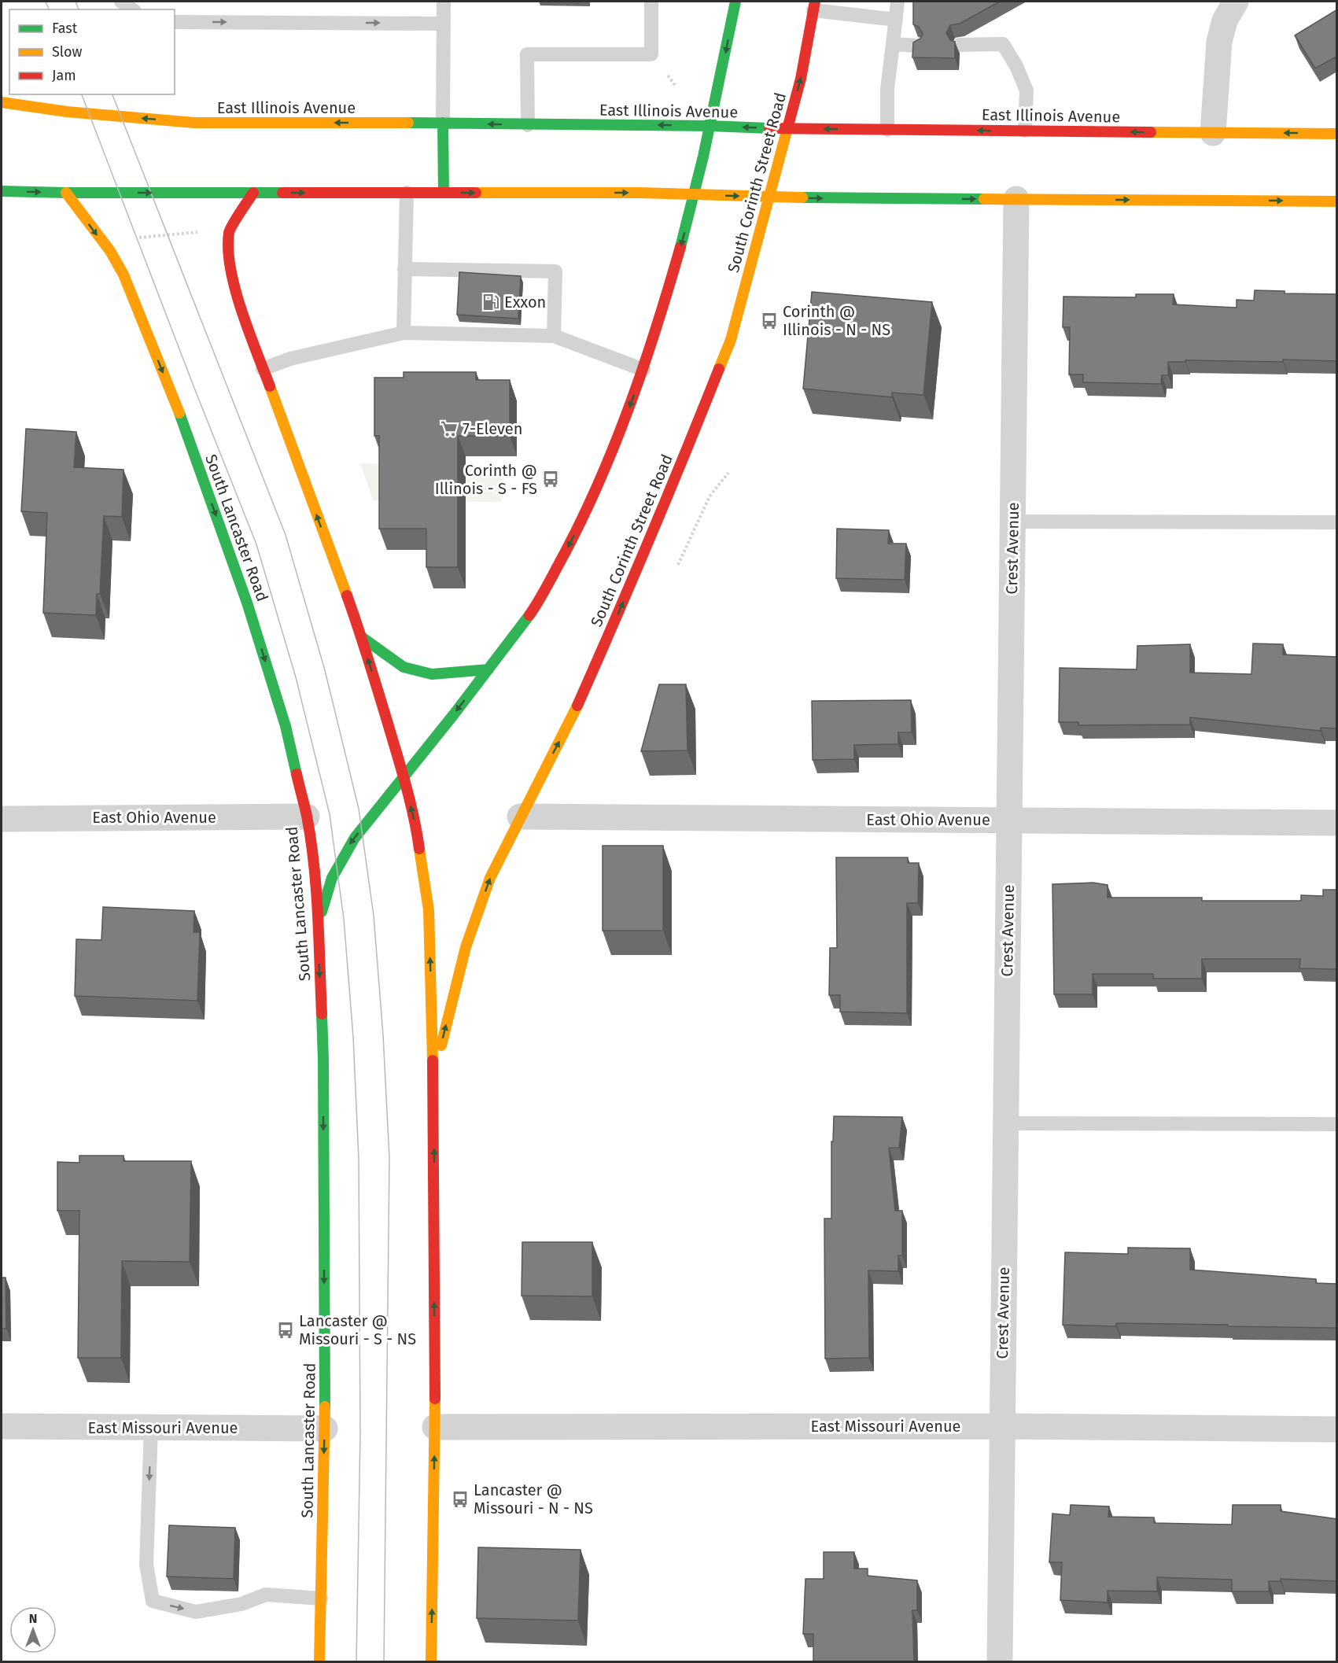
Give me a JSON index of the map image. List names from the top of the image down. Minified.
{"streets":{"main road":["East Illinois Avenue","South Corinth Street Road","South Lancaster Road"],"street":["Crest Avenue","East Ohio Avenue","East Missouri Avenue"]},"crossings":[["East Illinois Avenue","South Corinth Street Road"],["South Corinth Street Road","East Ohio Avenue"],["South Lancaster Road","East Ohio Avenue"],["South Lancaster Road","East Missouri Avenue"],["Crest Avenue","East Ohio Avenue"],["Crest Avenue","East Missouri Avenue"]],"one_way":["South Lancaster Road"],"places":{"fuel station":["Exxon"],"bus stop":["Corinth @ Illinois - N - NS","Corinth @ Illinois - S - FS","Lancaster @ Missouri - S - NS","Lancaster @ Missouri - N - NS"],"supermarket":["7-Eleven"]},"legend":["Fast","Slow","Jam"],"north":"top"}
